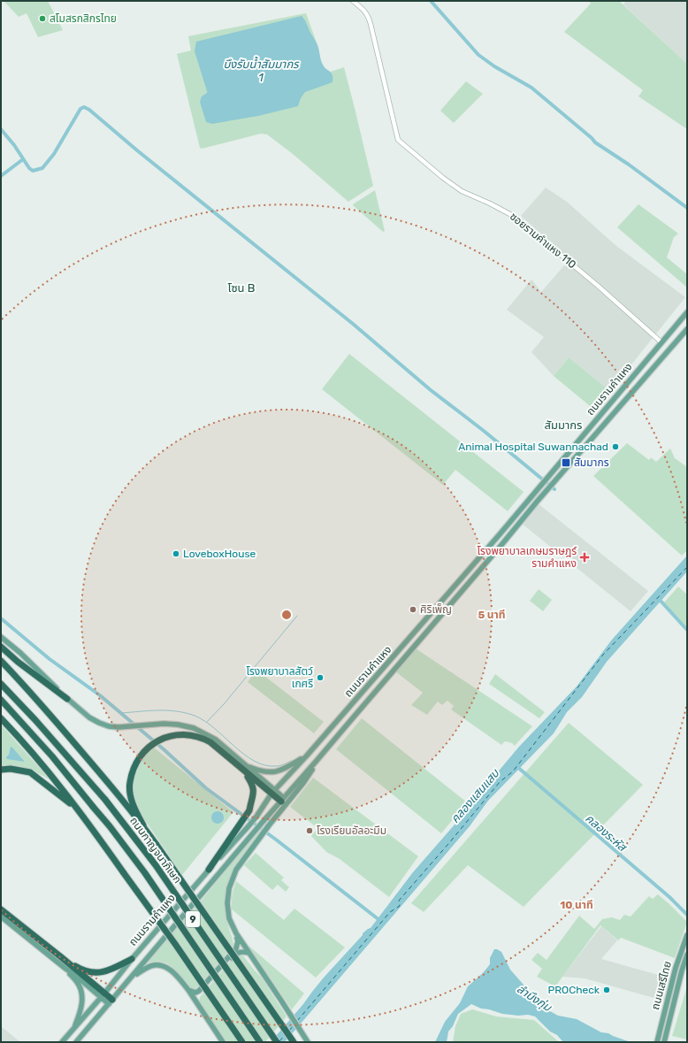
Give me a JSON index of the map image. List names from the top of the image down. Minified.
{"streets":{"highway":["ถนนกาญจนาภิเษก","9"],"main road":["ถนนรามคำแหง","ถนนเสรีไทย"],"street":["ซอยรามคำแหง 110"]},"crossings":[["ซอยรามคำแหง 110","ถนนรามคำแหง"]],"districts":["โซน B","สัมมากร"],"water":["บึงรับน้ำสัมมากร 1","คลองแสนแสบ","คลองระหัส","ลำบึงกุ่ม"],"places":{"other":["สโมสรกสิกรไทย","Animal Hospital Suwannachad","LoveboxHouse","ศิริเพ็ญ","โรงพยาบาลสัตว์ เกศรี","โรงเรียนอัลอะมีม","PROCheck"],"transit":["สัมมากร"],"health":["โรงพยาบาลเกษมราษฎร์ รามคำแหง"]},"rings":["5 นาที","10 นาที"]}
